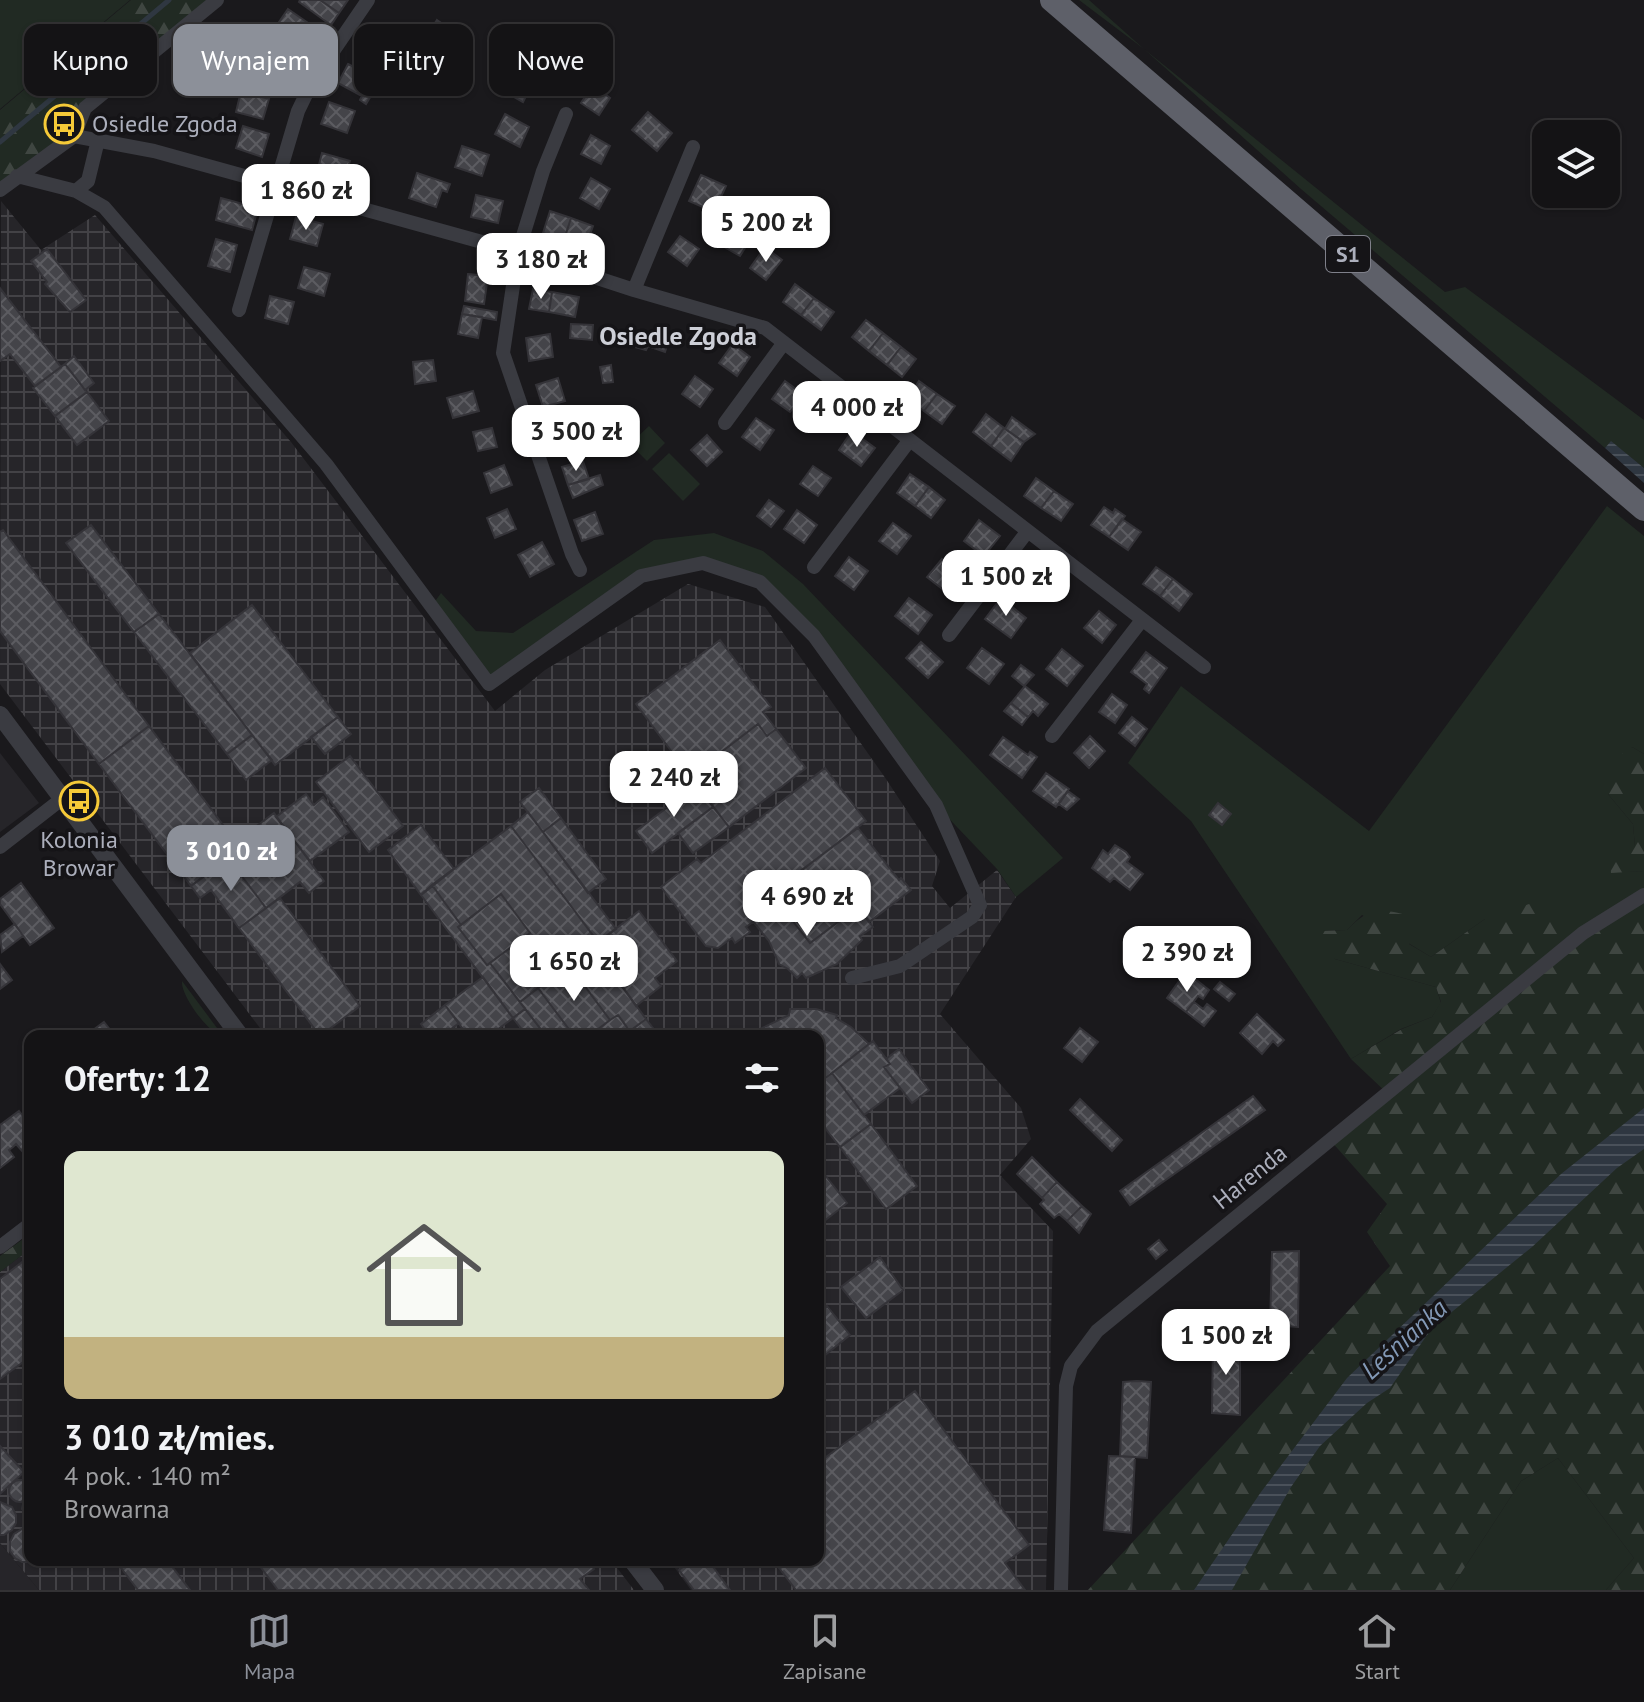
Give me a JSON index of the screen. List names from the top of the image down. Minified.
{"streets":{"highway":["S1"],"street":["Harenda"]},"districts":["Osiedle Zgoda"],"water":["Leśnianka"],"places":{"bus stop":["Osiedle Zgoda","Kolonia Browar"]},"page":{"chip":["Kupno","Wynajem","Filtry","Nowe"],"price":["1 860 zł","5 200 zł","3 180 zł","4 000 zł","3 500 zł","1 500 zł","2 240 zł","3 010 zł","4 690 zł","2 390 zł","1 650 zł","1 500 zł"],"heading":"Oferty: 12","list":[{"name":"3 010 zł/mies.","note":"4 pok. · 140 m² · Browarna"}],"tabs":["Mapa","Zapisane","Start"]}}
